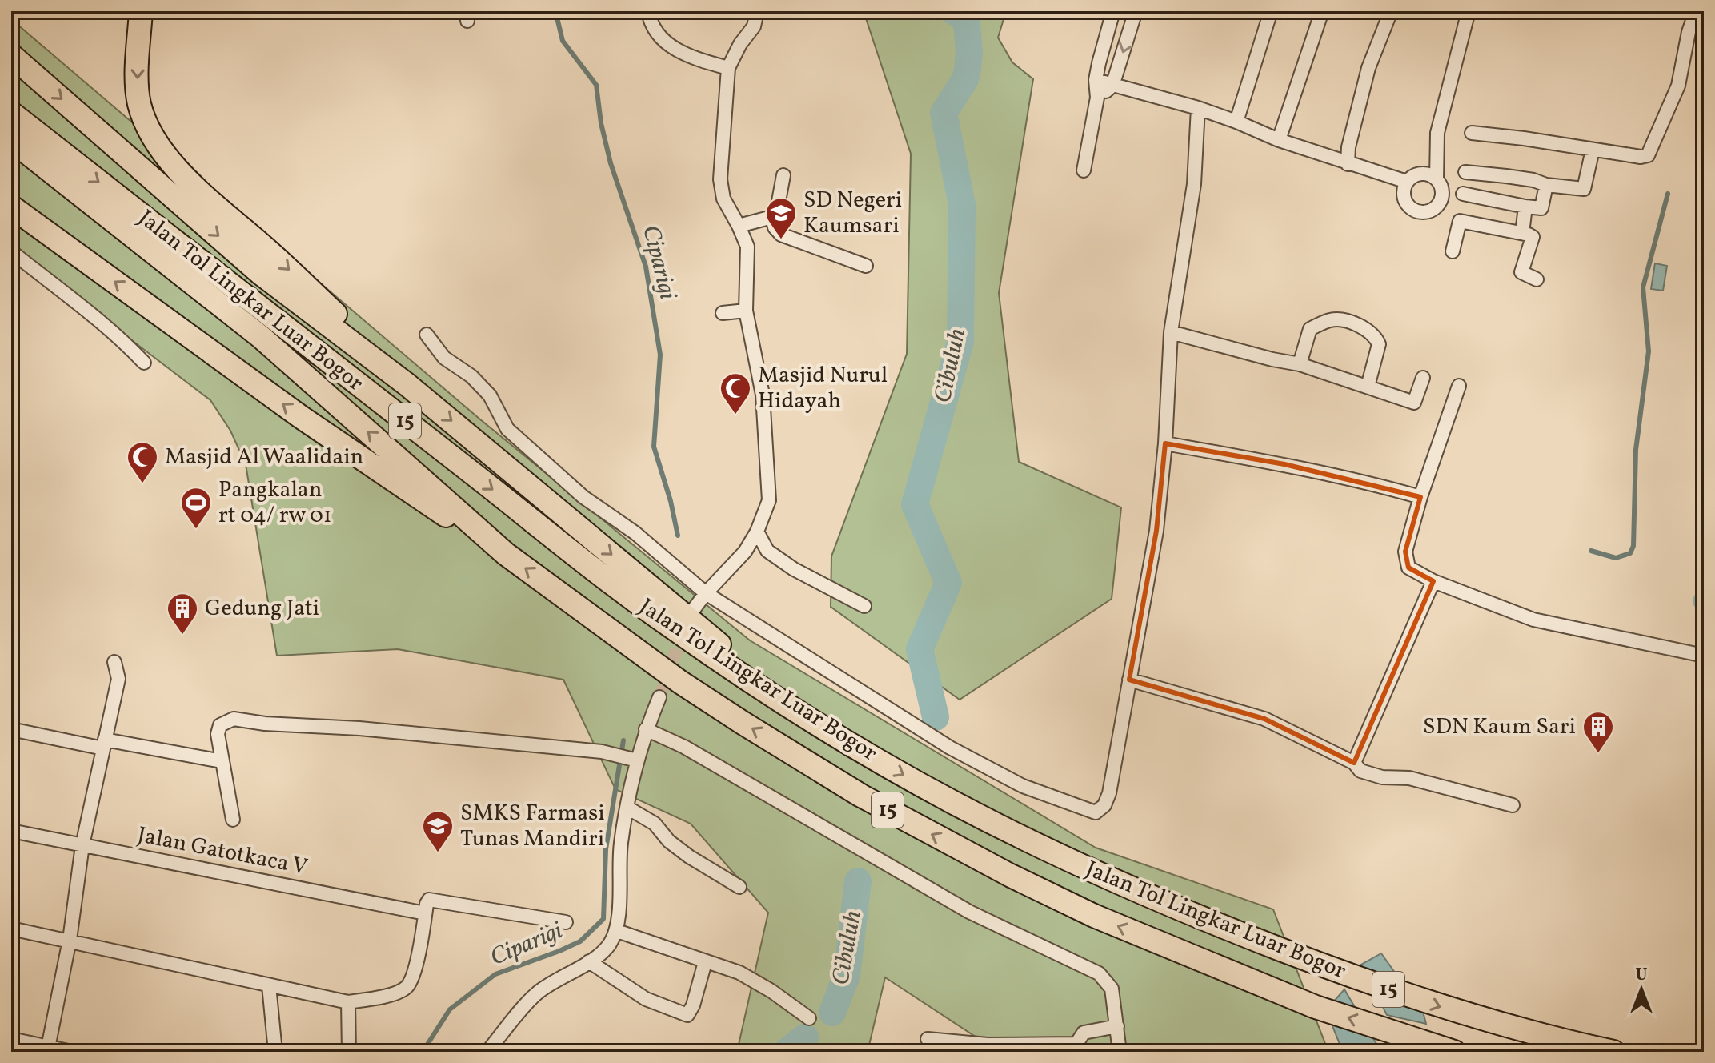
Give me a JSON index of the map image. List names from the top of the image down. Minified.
{"streets":{"highway":["Jalan Tol Lingkar Luar Bogor","15"],"street":["Jalan Gatotkaca V"]},"water":["Ciparigi","Cibuluh"],"places":{"school or university":["SD Negeri Kaumsari","SMKS Farmasi Tunas Mandiri"],"mosque":["Masjid Nurul Hidayah","Masjid Al Waalidain"],"sports":["Pangkalan rt 04/ rw 01"],"building":["Gedung Jati","SDN Kaum Sari"]},"north":"top"}
